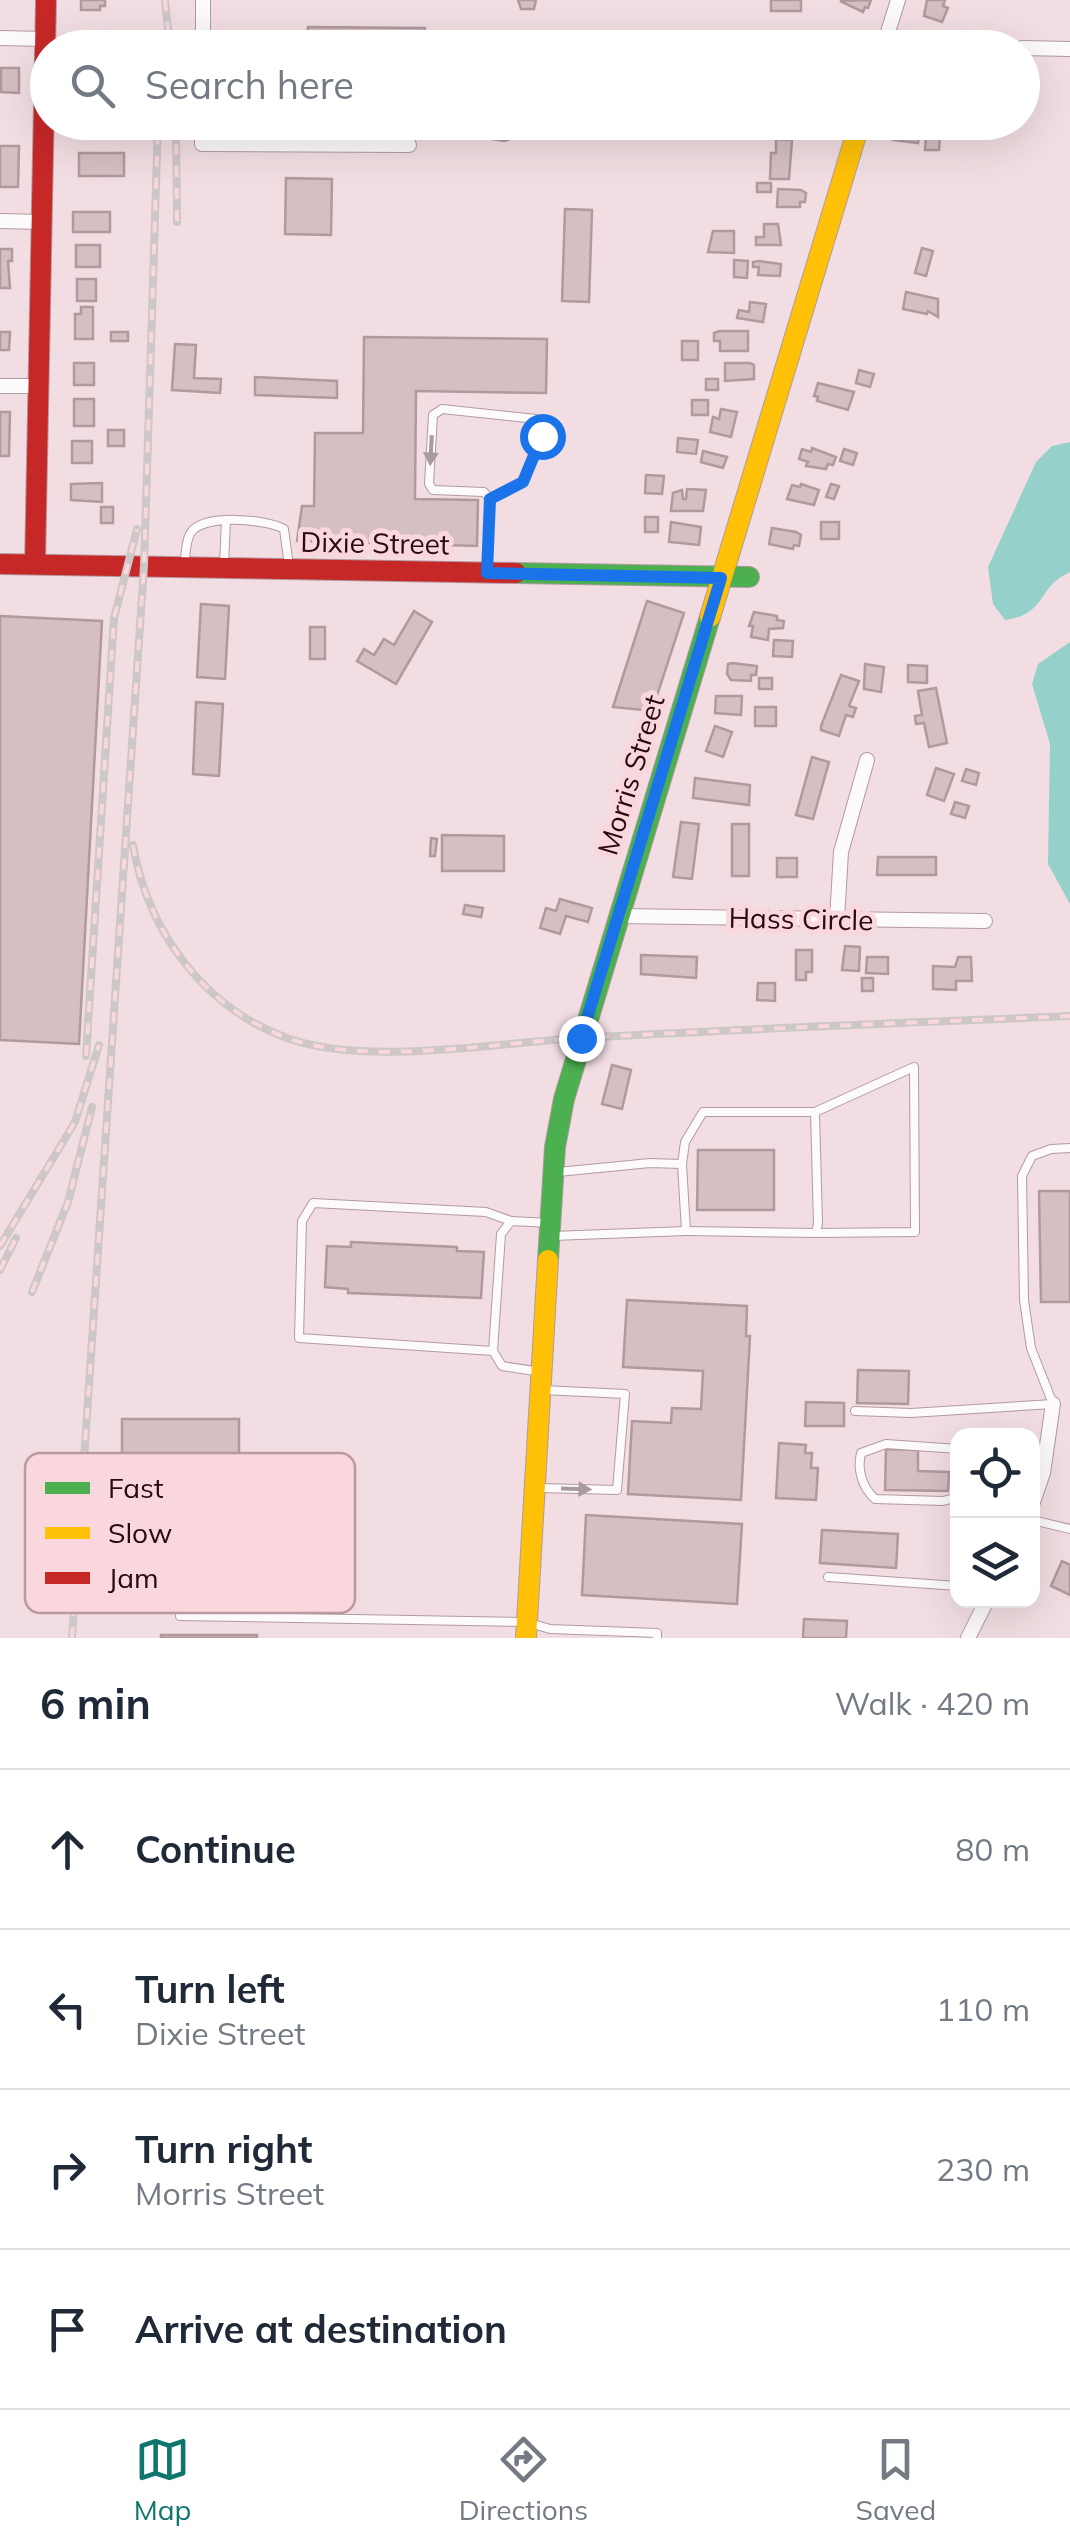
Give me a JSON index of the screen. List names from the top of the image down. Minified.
{"streets":{"street":["Dixie Street","Morris Street","Hass Circle"]},"crossings":[["Dixie Street","Morris Street"],["Morris Street","Hass Circle"]],"legend":["Fast","Slow","Jam"],"page":{"search":"Search here","heading":["6 min","Walk · 420 m"],"list":[["Continue","80 m"],["Turn left","Dixie Street","110 m"],["Turn right","Morris Street","230 m"],"Arrive at destination"],"nav":["Map","Directions","Saved"]}}
